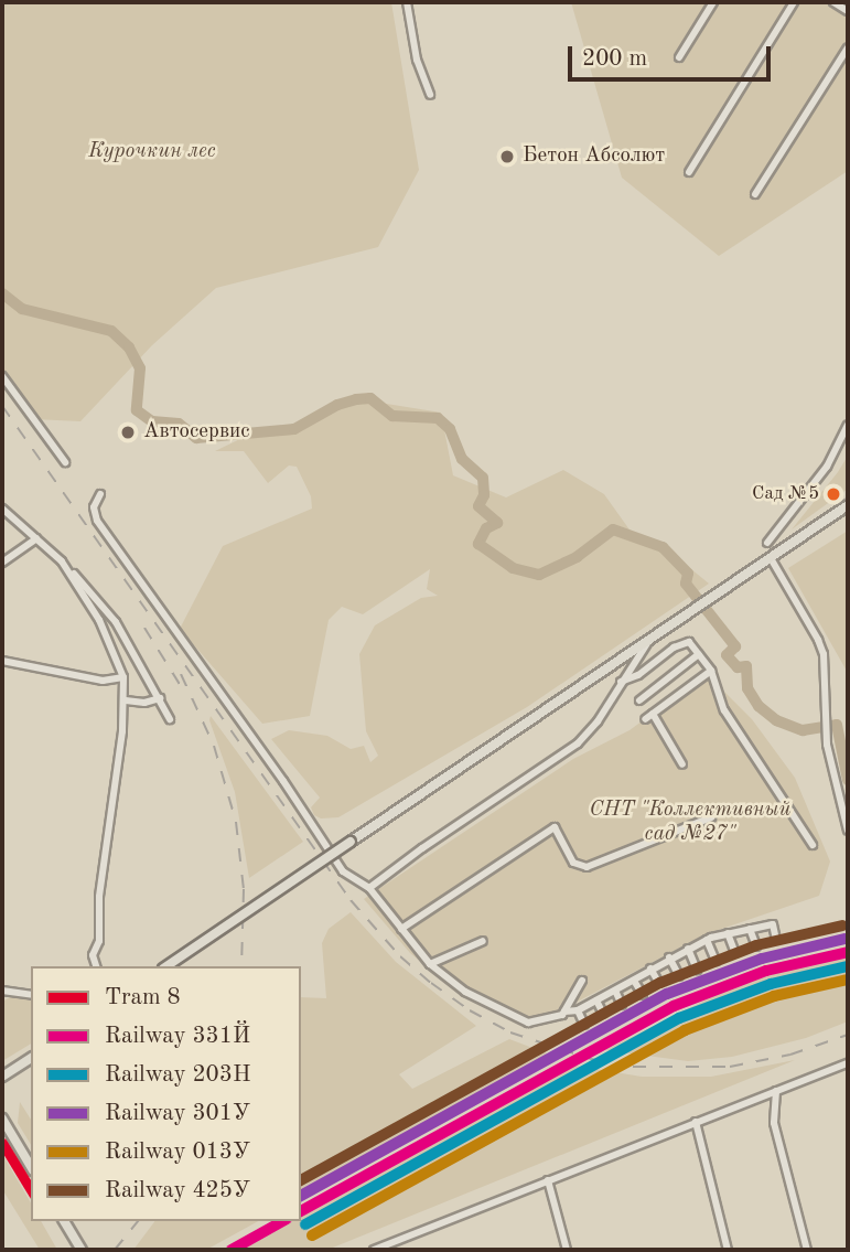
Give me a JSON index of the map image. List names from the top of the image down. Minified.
{"parks":["Курочкин лес","СНТ \"Коллективный сад №27\""],"places":["Бетон Абсолют","Автосервис","Сад №5"],"lines":["rail line 425У","rail line 301У","rail line 331Й","rail line 203Н","rail line 013У","tram line 8"],"legend":["Tram 8","Railway 331Й","Railway 203Н","Railway 301У","Railway 013У","Railway 425У"],"scale_bar":"200 m"}
